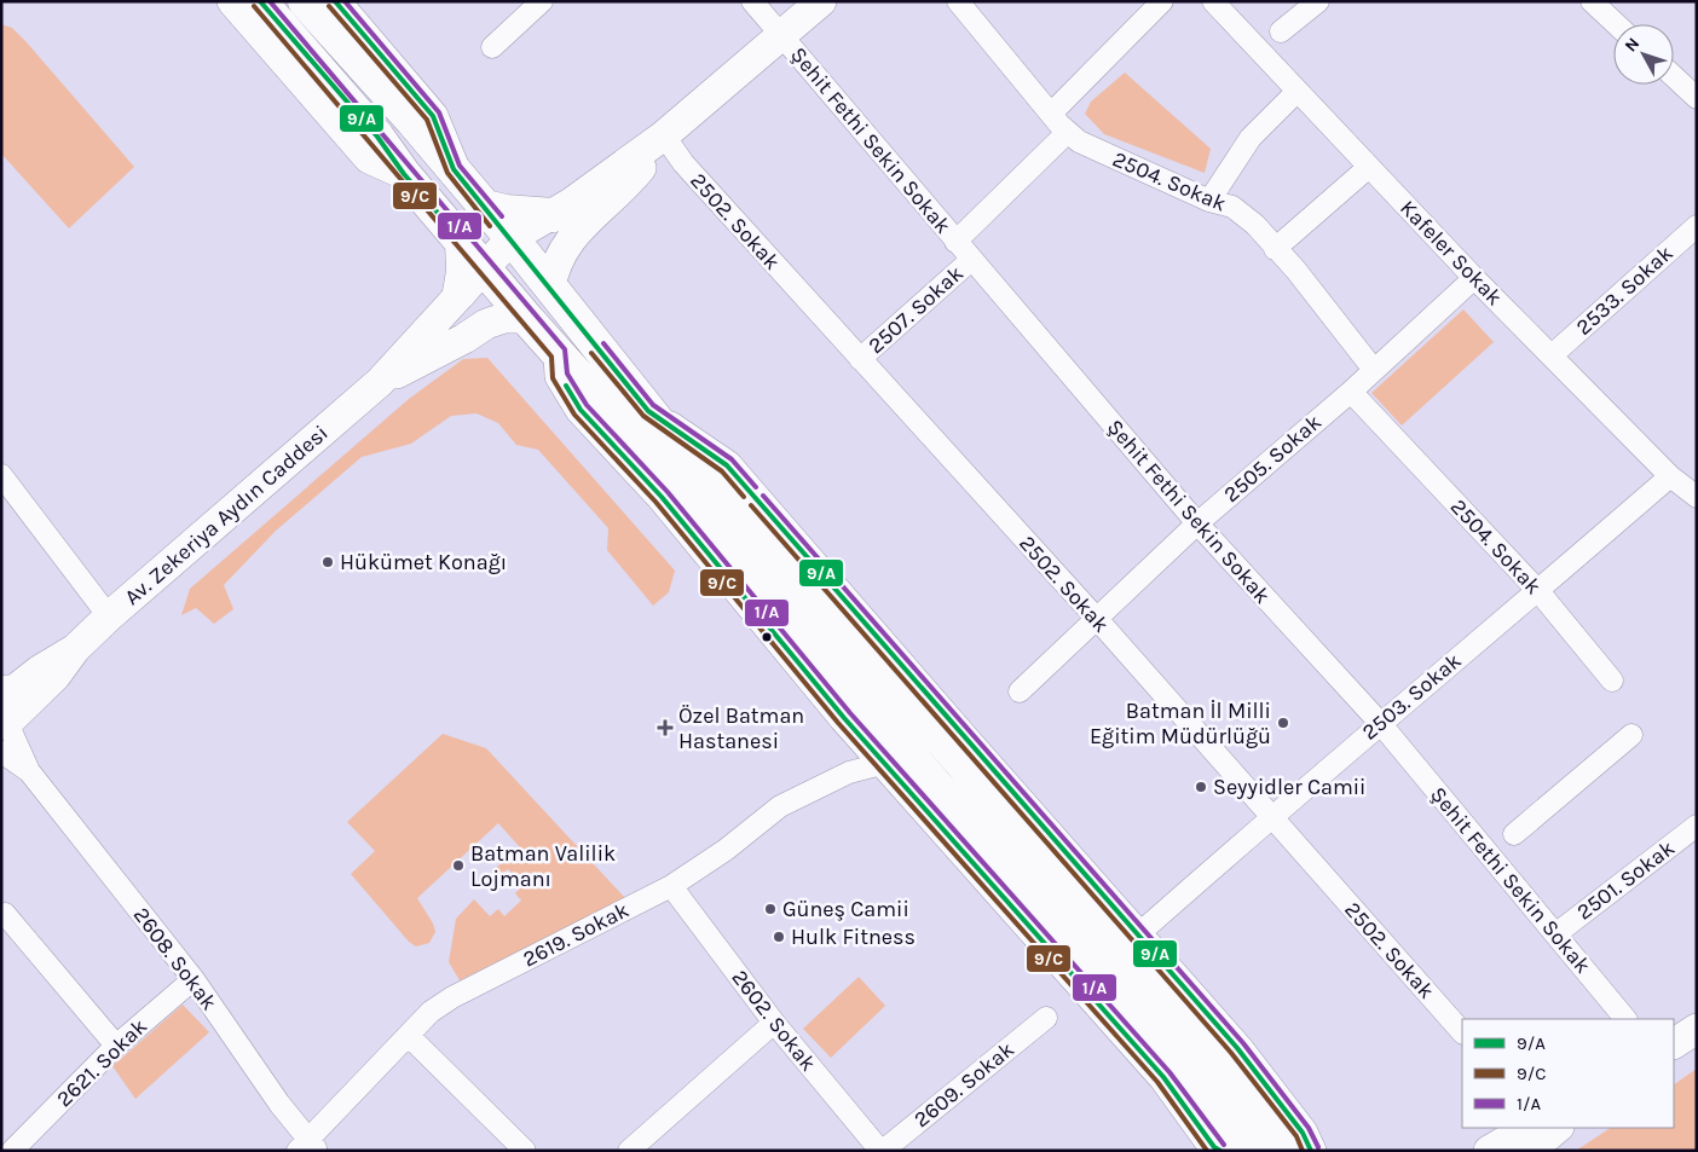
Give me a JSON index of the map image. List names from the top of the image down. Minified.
{"streets":{"street":["Şehit Fethi Sekin Sokak","2504. Sokak","2502. Sokak","Kafeler Sokak","2533. Sokak","2507. Sokak","2505. Sokak","Av. Zekeriya Aydın Caddesi","2503. Sokak","2501. Sokak","2619. Sokak","2608. Sokak","2602. Sokak","2621. Sokak","2609. Sokak"]},"crossings":[["Şehit Fethi Sekin Sokak","2507. Sokak"],["Şehit Fethi Sekin Sokak","2505. Sokak"],["Şehit Fethi Sekin Sokak","2503. Sokak"],["Şehit Fethi Sekin Sokak","2501. Sokak"],["2504. Sokak","2507. Sokak"],["2504. Sokak","2505. Sokak"],["2504. Sokak","2503. Sokak"],["2502. Sokak","2507. Sokak"],["2502. Sokak","2505. Sokak"],["2502. Sokak","2503. Sokak"],["Kafeler Sokak","2533. Sokak"],["Kafeler Sokak","2505. Sokak"],["Kafeler Sokak","2503. Sokak"],["2619. Sokak","2608. Sokak"],["2619. Sokak","2602. Sokak"],["2608. Sokak","2621. Sokak"],["2602. Sokak","2609. Sokak"]],"places":{"other":["Hükümet Konağı","Batman İl Milli Eğitim Müdürlüğü","Seyyidler Camii","Batman Valilik Lojmanı","Güneş Camii","Hulk Fitness"],"health":["Özel Batman Hastanesi"]},"lines":["transit line 9/A","transit line 1/A","transit line 9/C"],"legend":["9/A","9/C","1/A"],"north":"top left"}
